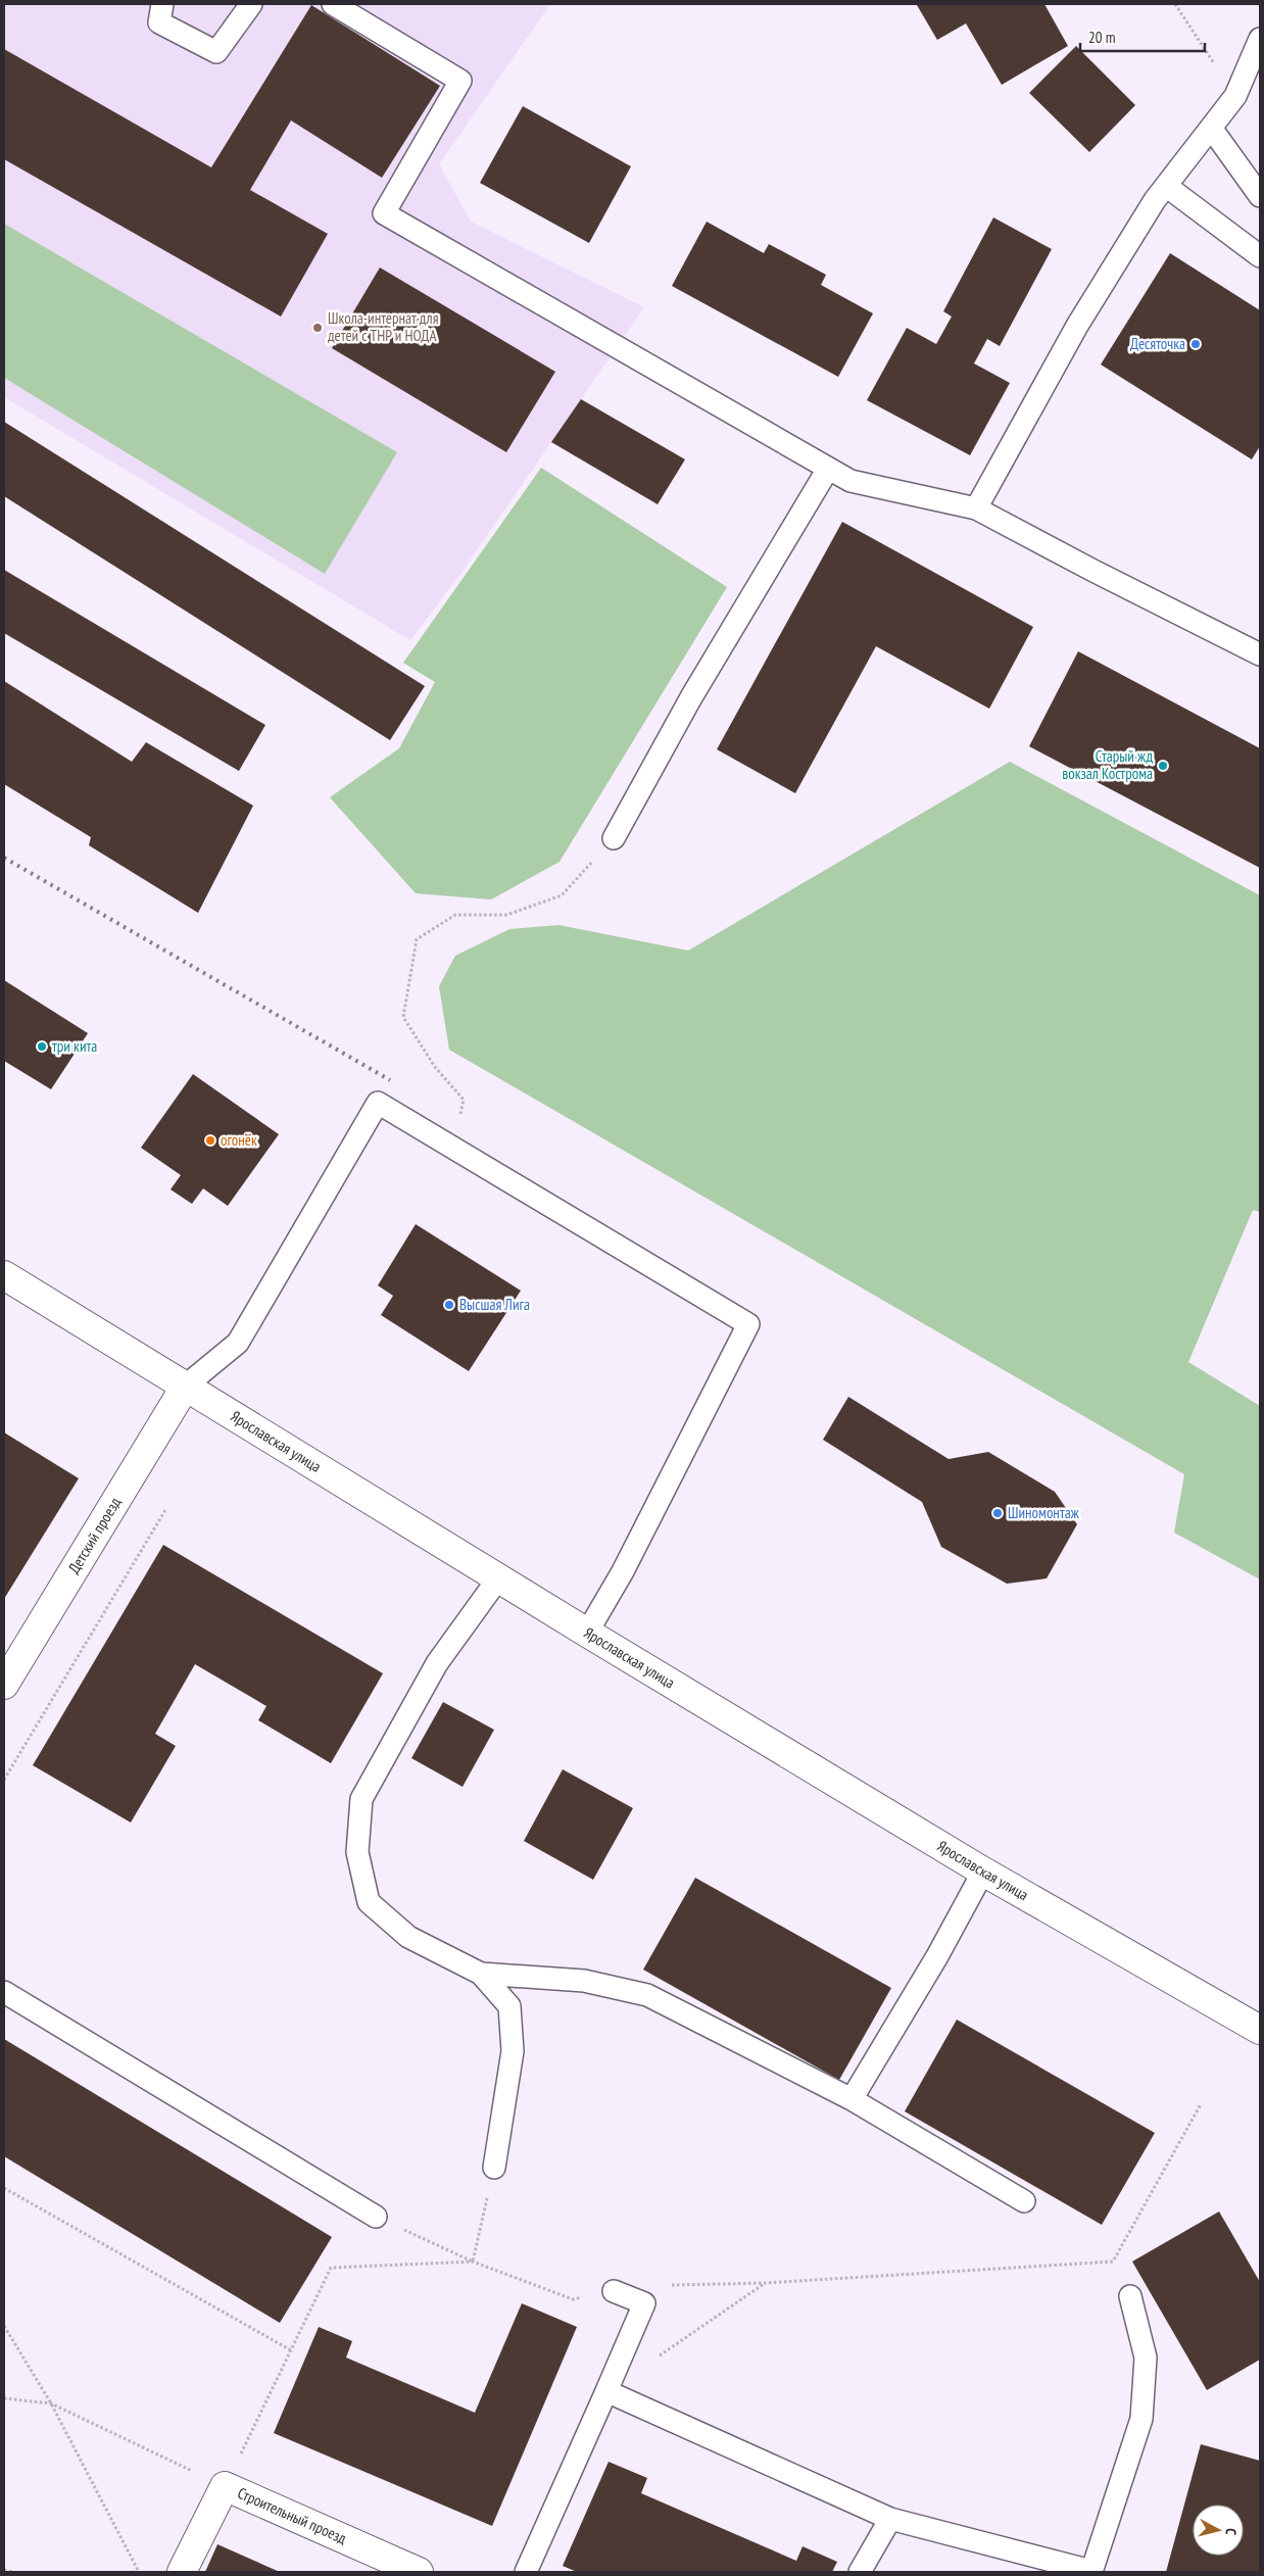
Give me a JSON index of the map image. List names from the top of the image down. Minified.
{"streets":{"main road":["Ярославская улица","Детский проезд","Строительный проезд"]},"crossings":[["Ярославская улица","Детский проезд"]],"places":["Школа-интернат для детей с ТНР и НОДА","Десяточка","Старый жд вокзал Кострома","три кита","огонёк","Высшая Лига","Шиномонтаж"],"scale_bar":"20 m","north":"right"}
